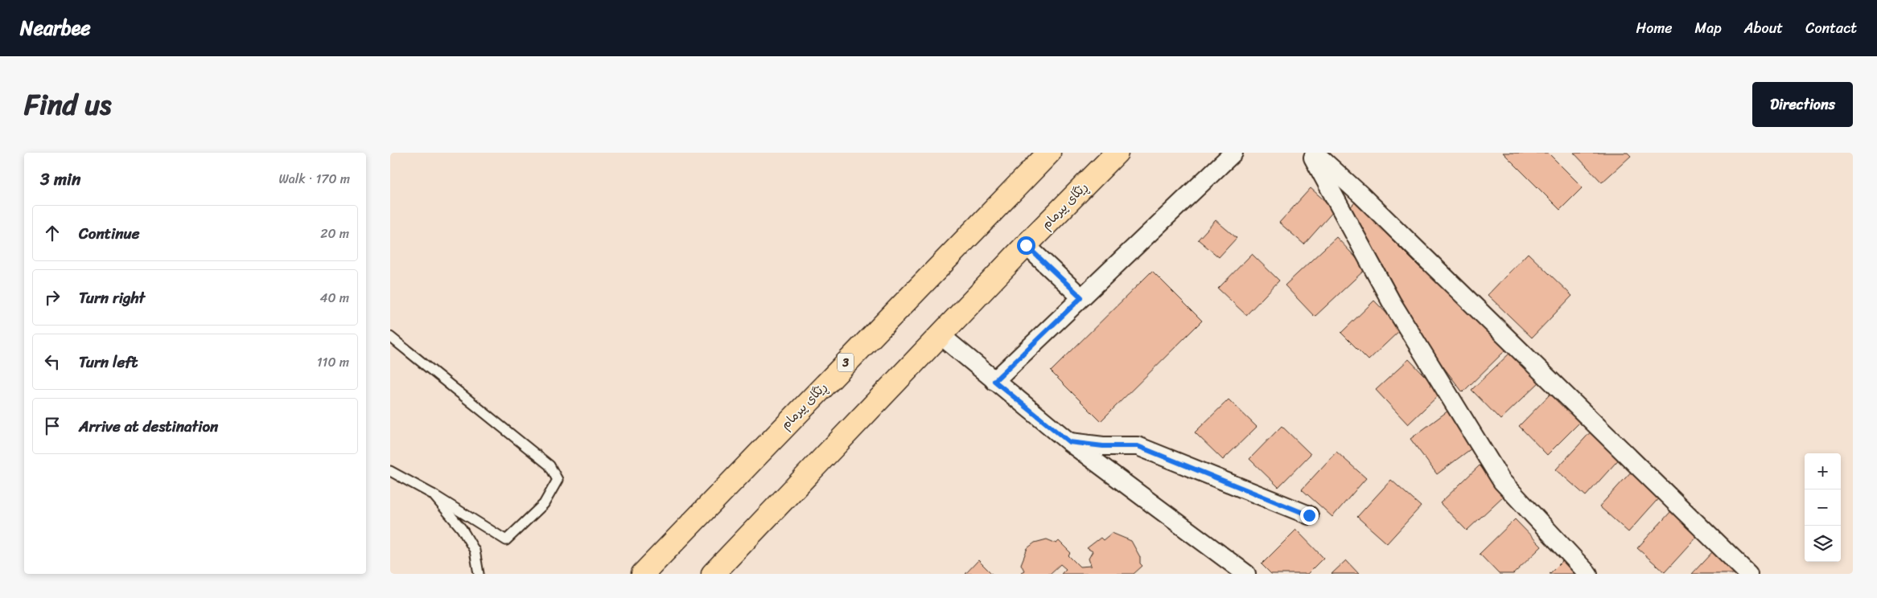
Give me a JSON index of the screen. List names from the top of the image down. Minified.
{"streets":{"highway":["ڕێگای پیرمام","3"]},"page":{"header":"Nearbee","nav":["Home","Map","About","Contact"],"title":"Find us","buttons":"Directions","heading":["3 min","Walk · 170 m"],"list":[["Continue","20 m"],["Turn right","40 m"],["Turn left","110 m"],"Arrive at destination"],"map_buttons":["+","−"]}}
